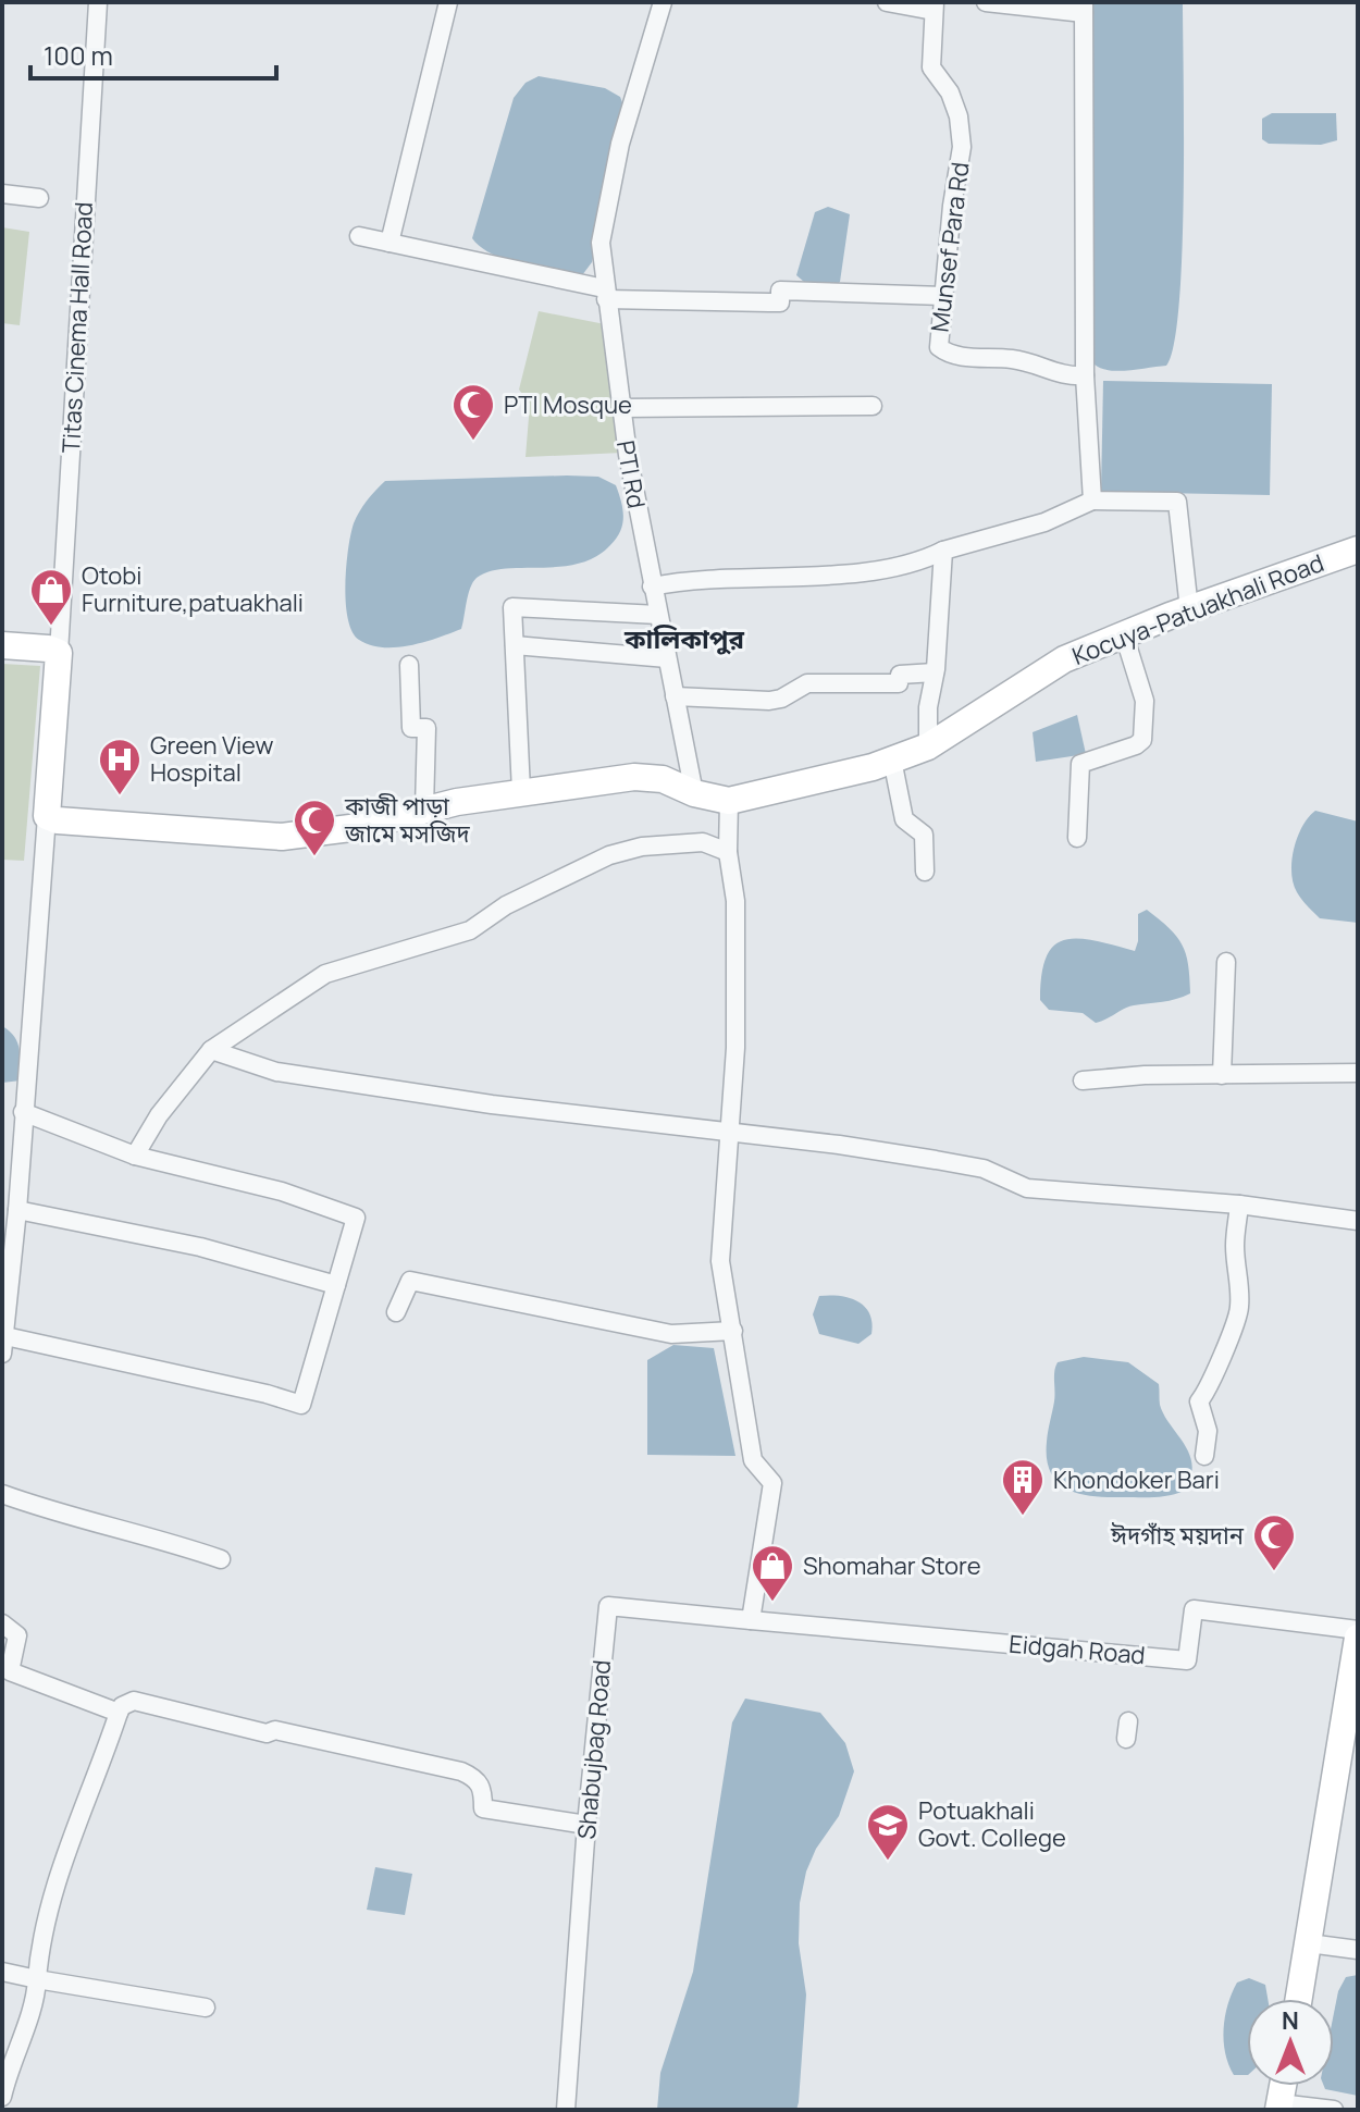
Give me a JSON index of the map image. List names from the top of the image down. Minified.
{"streets":{"main road":["Kocuya-Patuakhali Road"],"street":["Munsef Para Rd","Titas Cinema Hall Road","PTI Rd","Eidgah Road","Shabujbag Road"]},"crossings":[["PTI Rd","Kocuya-Patuakhali Road"],["Eidgah Road","Shabujbag Road"]],"districts":["কালিকাপুর"],"places":{"mosque":["PTI Mosque","কাজী পাড়া জামে মসজিদ","ঈদগাঁহ ময়দান"],"shop":["Otobi Furniture,patuakhali","Shomahar Store"],"hospital":["Green View Hospital"],"building":["Khondoker Bari"],"school or university":["Potuakhali Govt. College"]},"scale_bar":"100 m","north":"top"}
